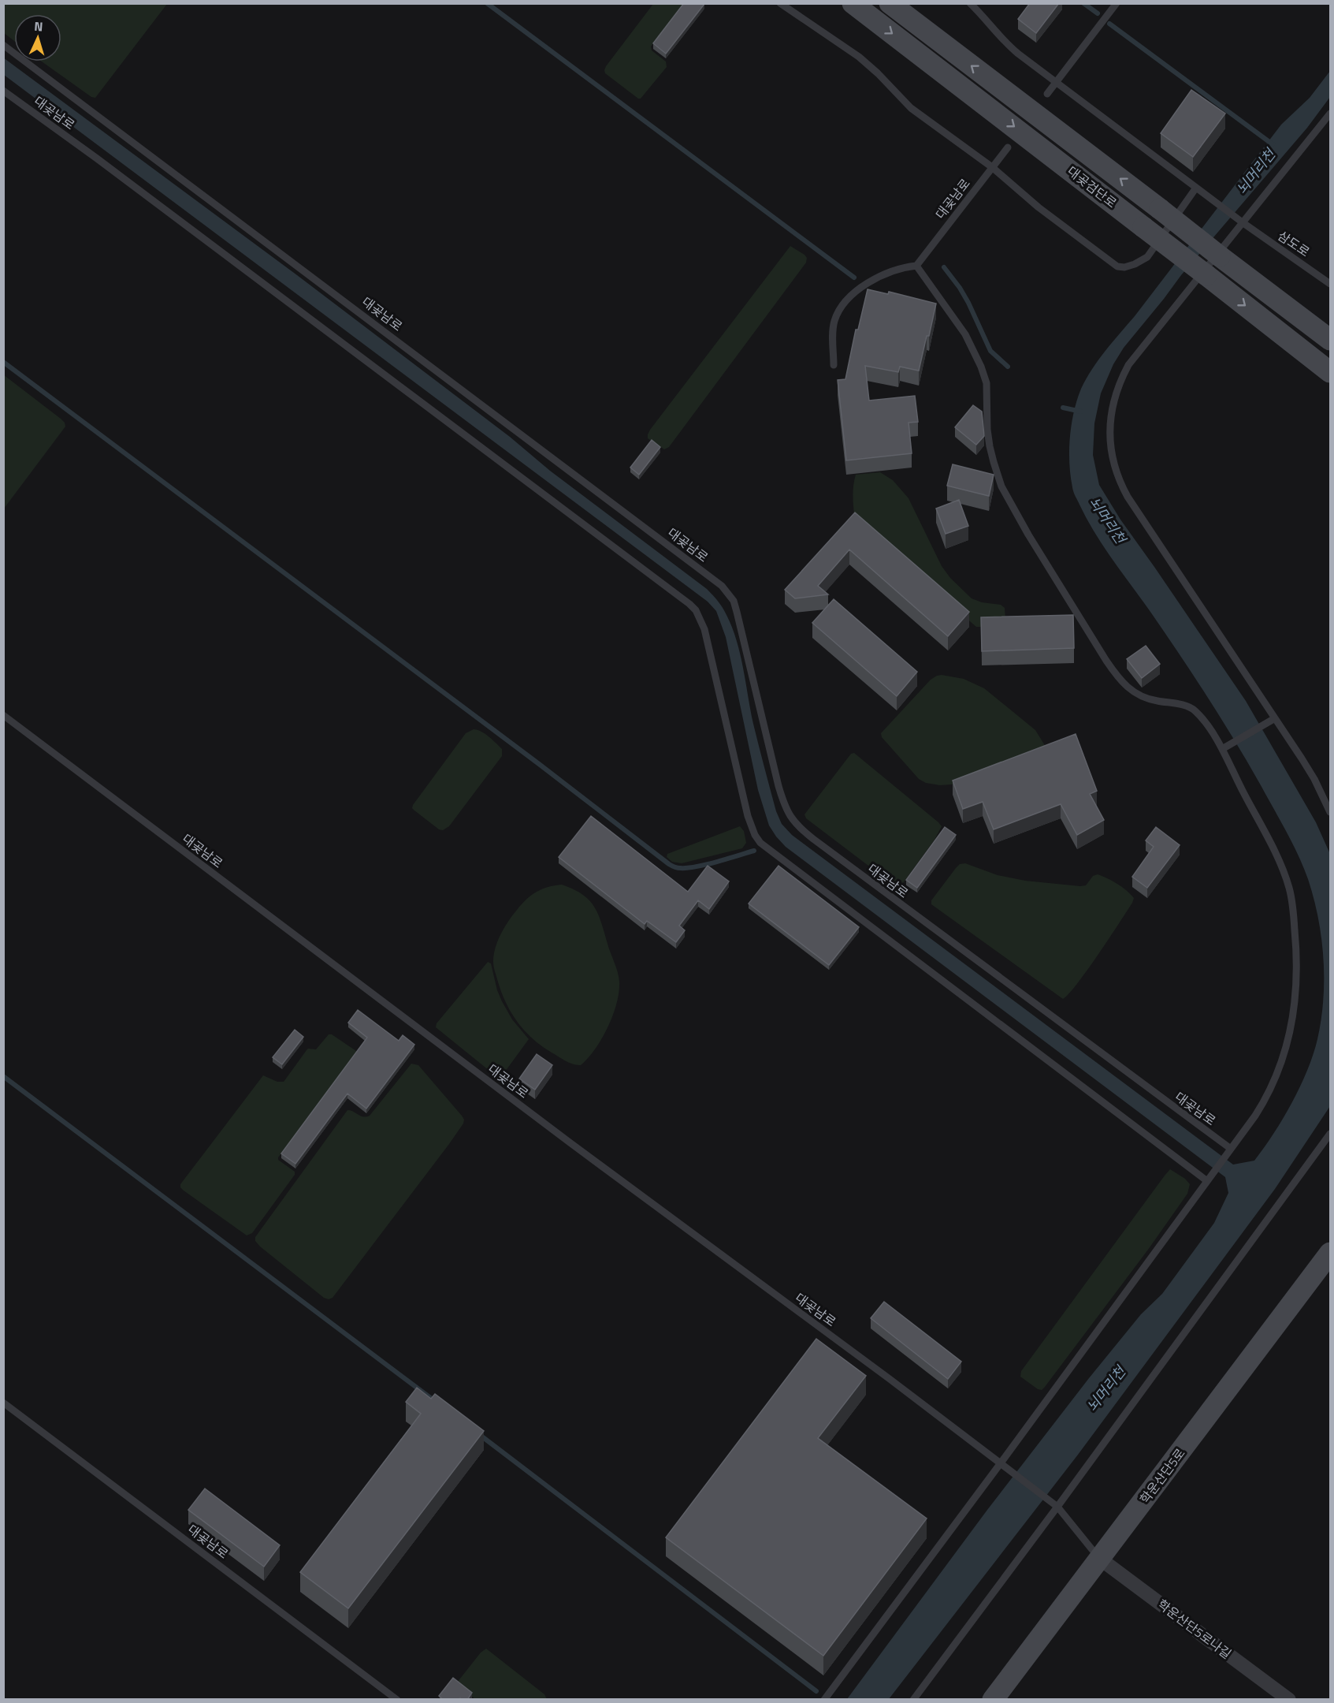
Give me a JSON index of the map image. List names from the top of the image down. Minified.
{"streets":{"main road":["대곶검단로","학운산단5로"],"street":["학운산단5로나길"],"lane":["대곶남로","삼도로"]},"crossings":[["대곶남로","학운산단5로"],["대곶남로","학운산단5로나길"],["학운산단5로","학운산단5로나길"]],"water":["뇌머리천"],"north":"top"}
